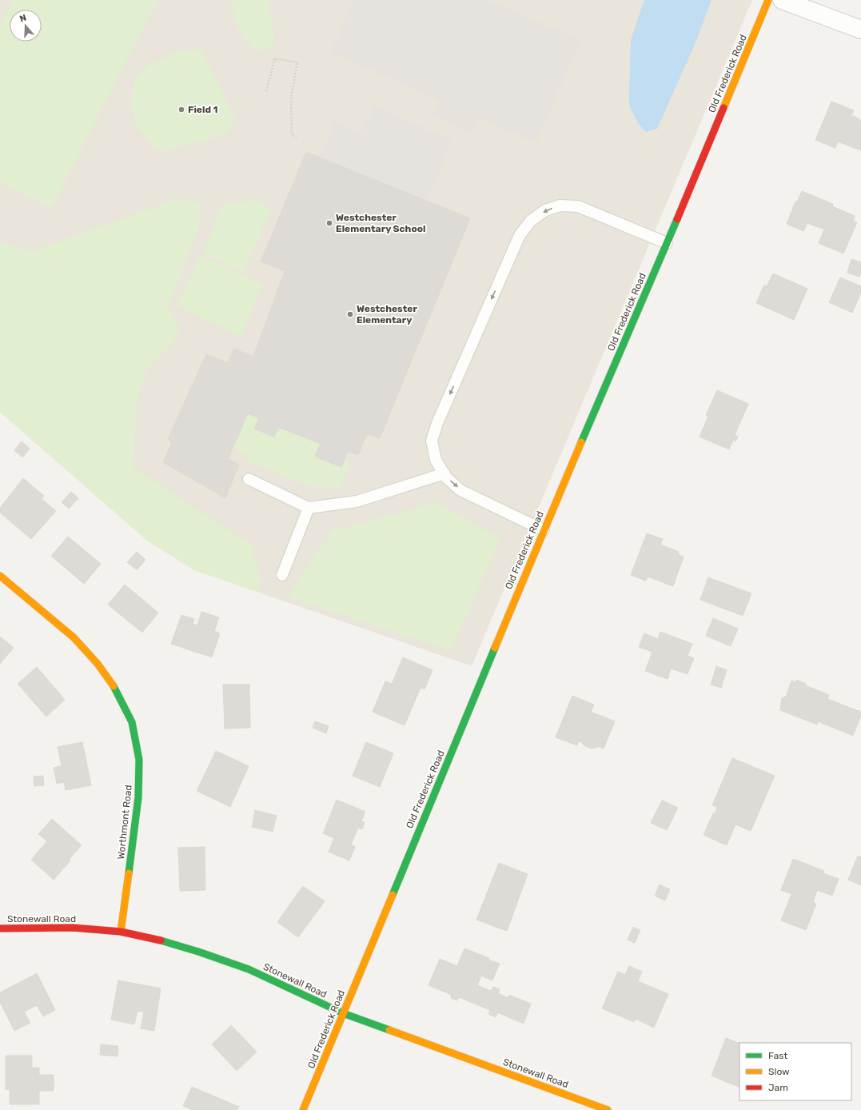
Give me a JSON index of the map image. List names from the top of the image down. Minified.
{"streets":{"street":["Old Frederick Road","Worthmont Road","Stonewall Road"]},"crossings":[["Old Frederick Road","Stonewall Road"],["Worthmont Road","Stonewall Road"]],"places":["Field 1","Westchester Elementary School","Westchester Elementary"],"legend":["Fast","Slow","Jam"],"north":"top"}
